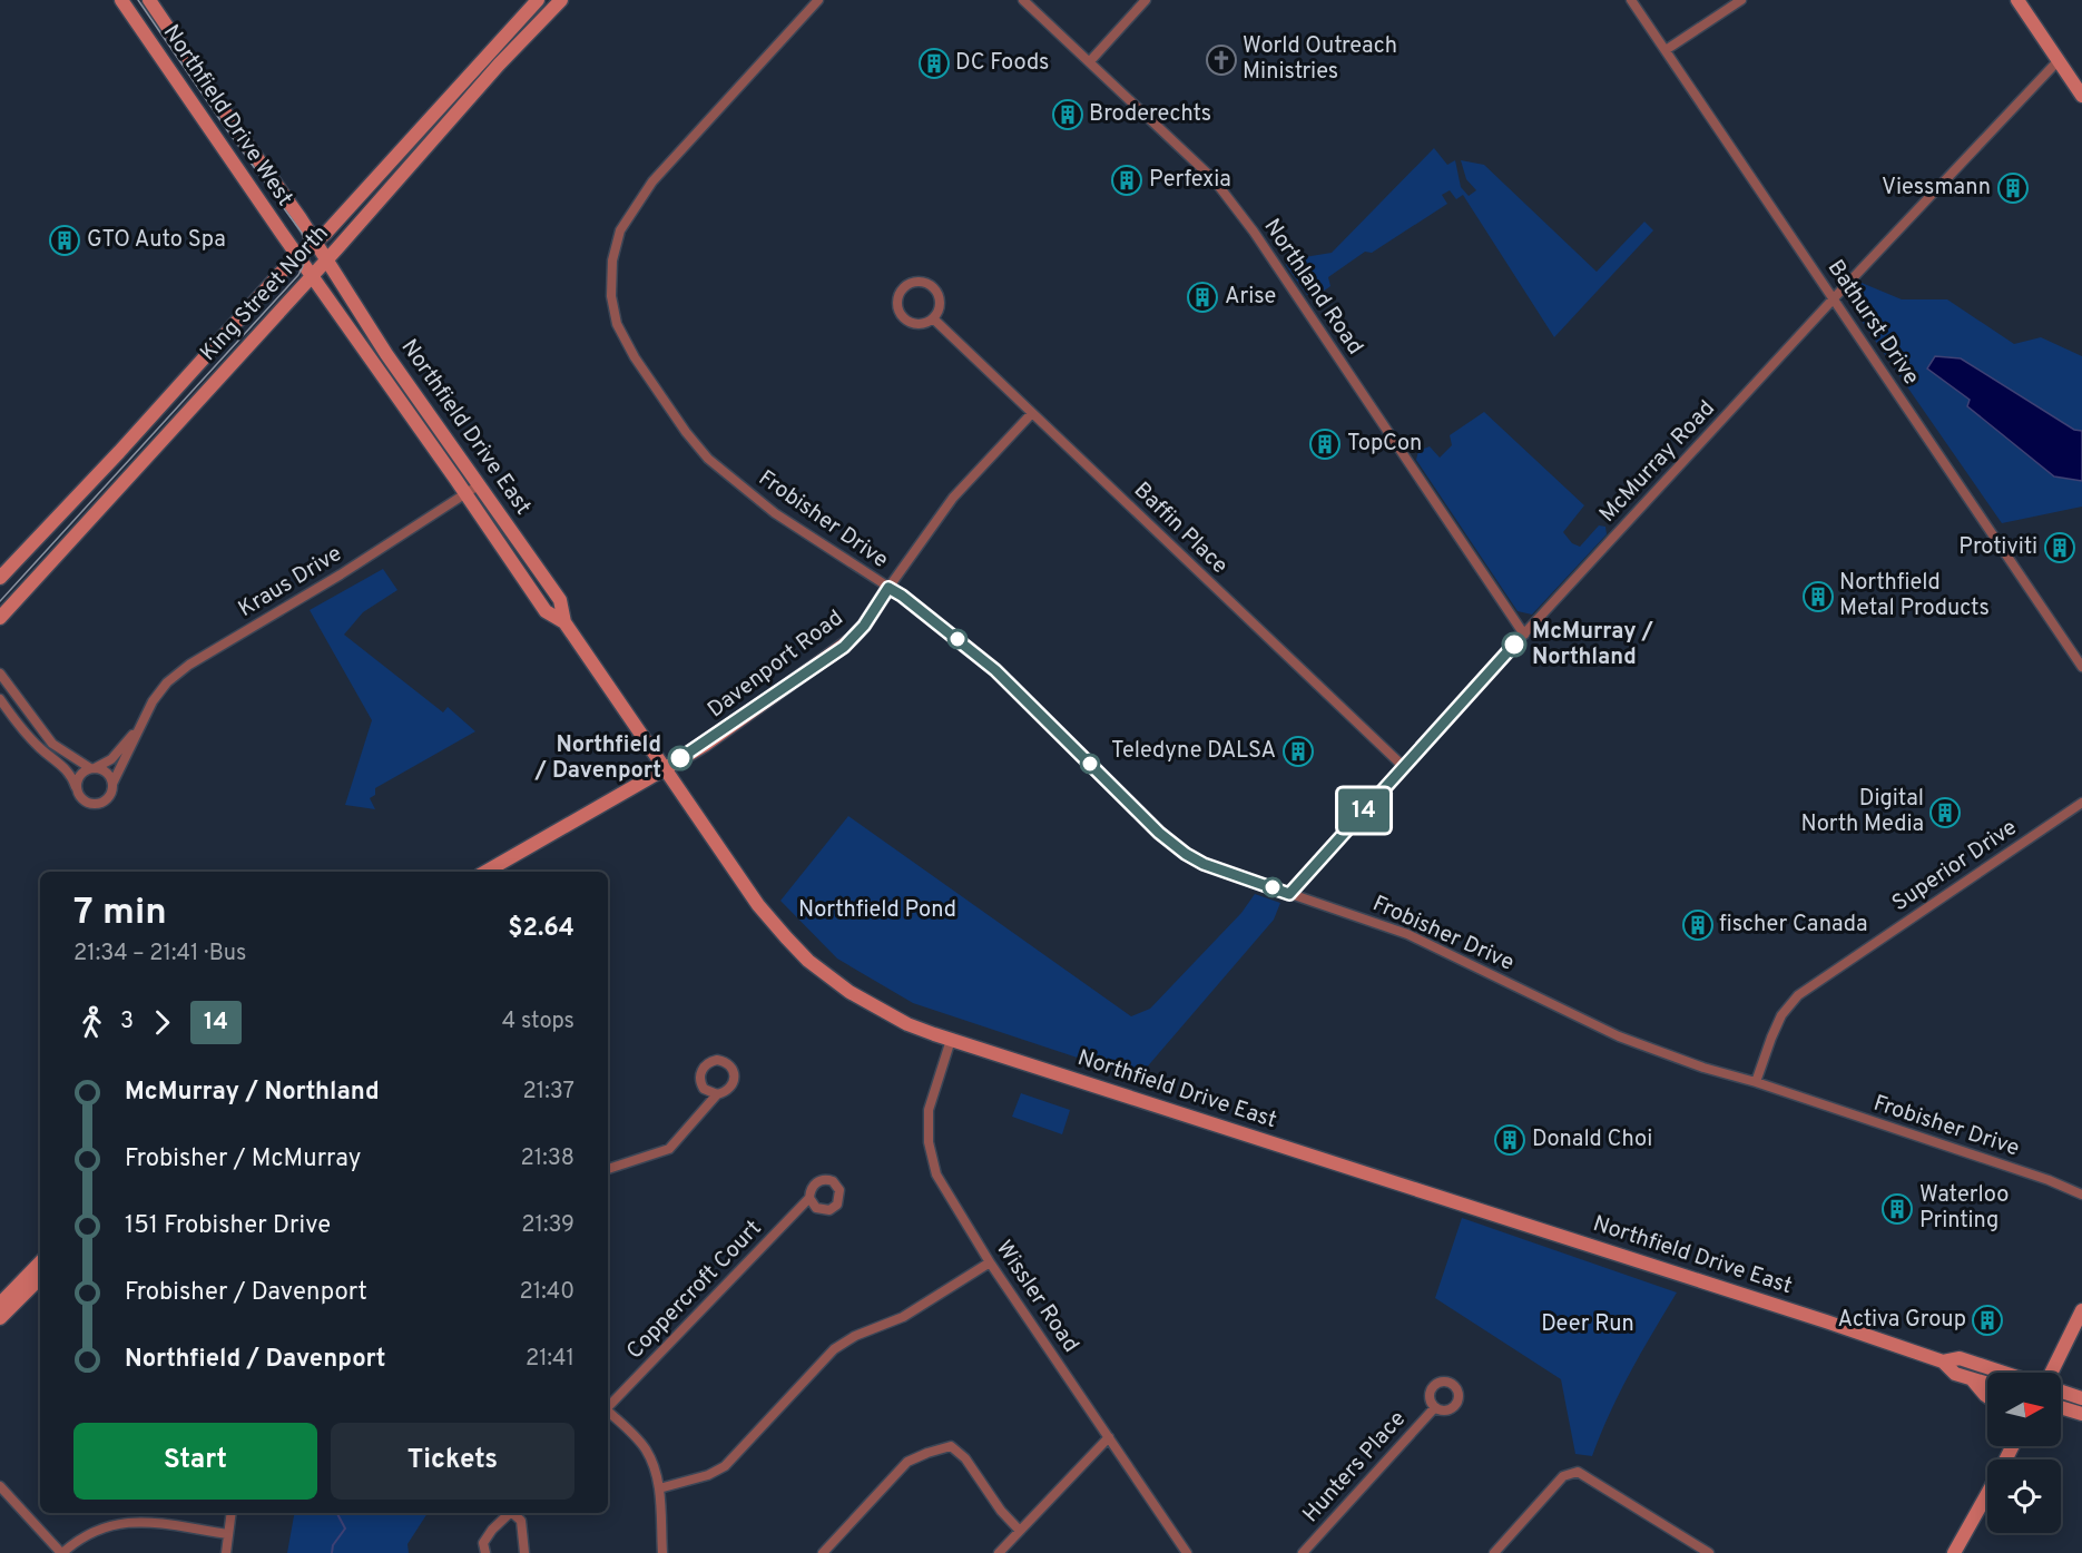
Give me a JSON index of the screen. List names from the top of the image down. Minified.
{"streets":{"main road":["Northfield Drive West","King Street North","Northfield Drive East","Davenport Road"],"street":["Northland Road","Bathurst Drive","McMurray Road","Frobisher Drive","Baffin Place","Kraus Drive","Superior Drive","Coppercroft Court","Wissler Road","Hunters Place"]},"crossings":[["Northfield Drive West","King Street North"],["Northfield Drive West","Northfield Drive East"],["Northland Road","McMurray Road"],["King Street North","Northfield Drive East"],["Bathurst Drive","McMurray Road"],["Northfield Drive East","Kraus Drive"],["Northfield Drive East","Davenport Road"],["Northfield Drive East","Wissler Road"],["McMurray Road","Frobisher Drive"],["McMurray Road","Baffin Place"],["Frobisher Drive","Davenport Road"],["Frobisher Drive","Superior Drive"],["Baffin Place","Davenport Road"]],"parks":["Northfield Pond","Deer Run"],"places":{"church":["World Outreach Ministries"],"building":["DC Foods","Broderechts","Perfexia","Viessmann","GTO Auto Spa","Arise","TopCon","Protiviti","Northfield Metal Products","Teledyne DALSA","Digital North Media","fischer Canada","Donald Choi","Waterloo Printing","Activa Group"],"other":["McMurray / Northland","Northfield / Davenport"]},"lines":["bus line 14"],"north":"right","page":{"on_map":"14","heading":["7 min","21:34 – 21:41 · Bus","$2.64"],"legs":["3","14","4 stops"],"list":[{"name":"McMurray / Northland","value":"21:37"},{"name":"Frobisher / McMurray","value":"21:38"},{"name":"151 Frobisher Drive","value":"21:39"},{"name":"Frobisher / Davenport","value":"21:40"},{"name":"Northfield / Davenport","value":"21:41"}],"buttons":["Start","Tickets"]}}
